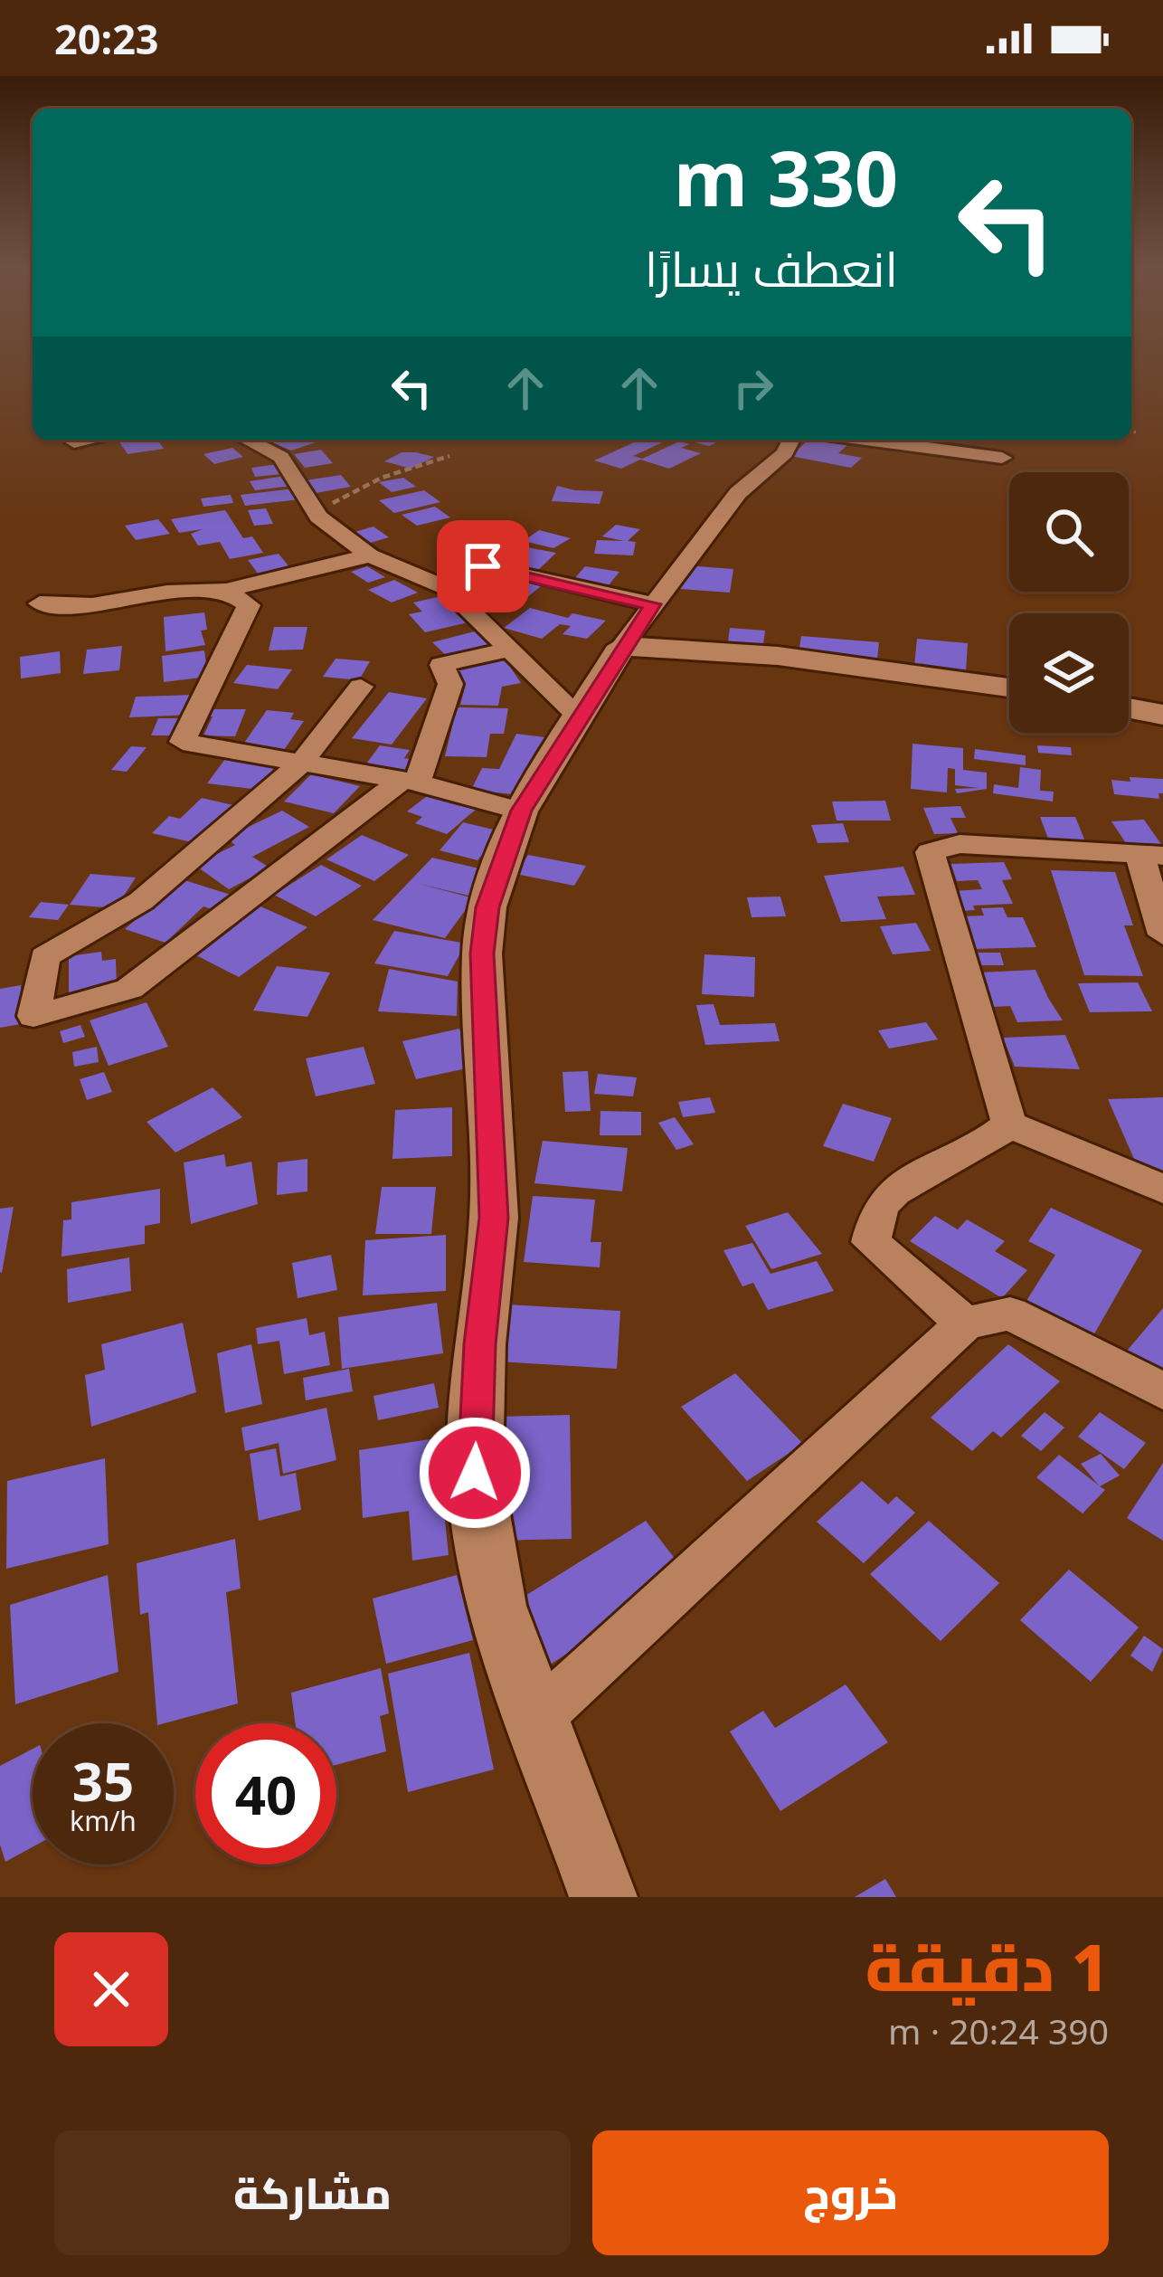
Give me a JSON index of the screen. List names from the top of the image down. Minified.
{"page":{"status":"20:23","turn":["330 m","انعطف يسارًا"],"speed":"35 km/h","limit":"40","heading":["1 دقيقة","390 m · 20:24"],"buttons":["خروج","مشاركة"]}}
